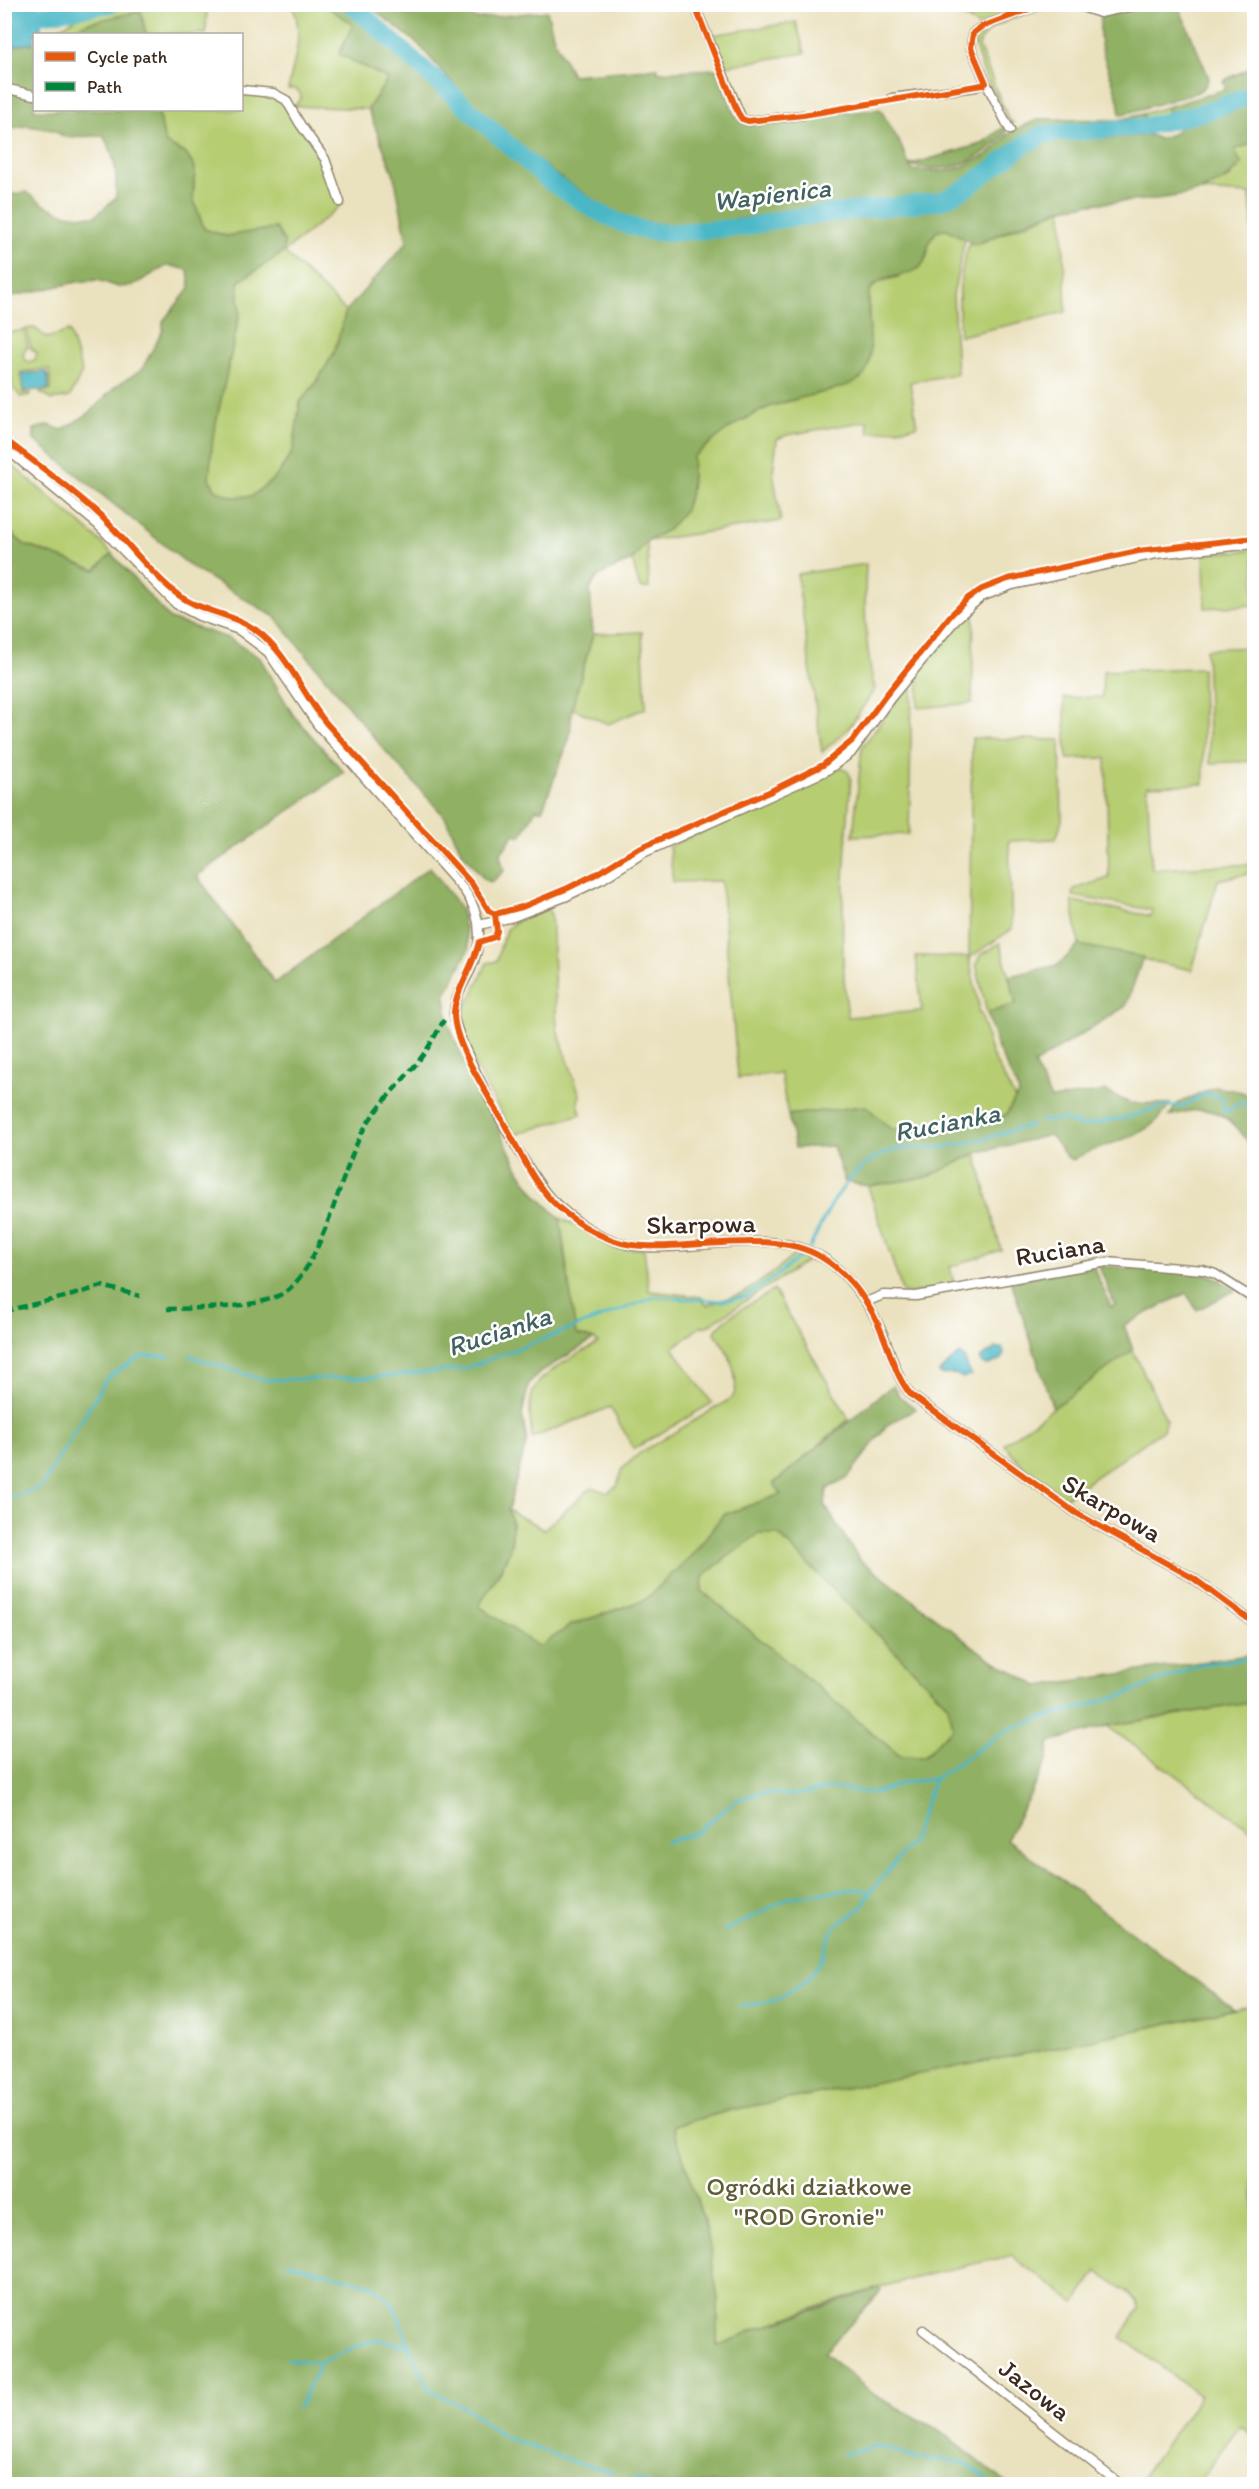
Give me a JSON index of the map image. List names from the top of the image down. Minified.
{"streets":{"street":["Skarpowa","Ruciana","Jazowa"]},"crossings":[["Skarpowa","Ruciana"]],"water":["Wapienica","Rucianka"],"parks":["Ogródki działkowe \"ROD Gronie\""],"legend":["Cycle path","Path"]}
